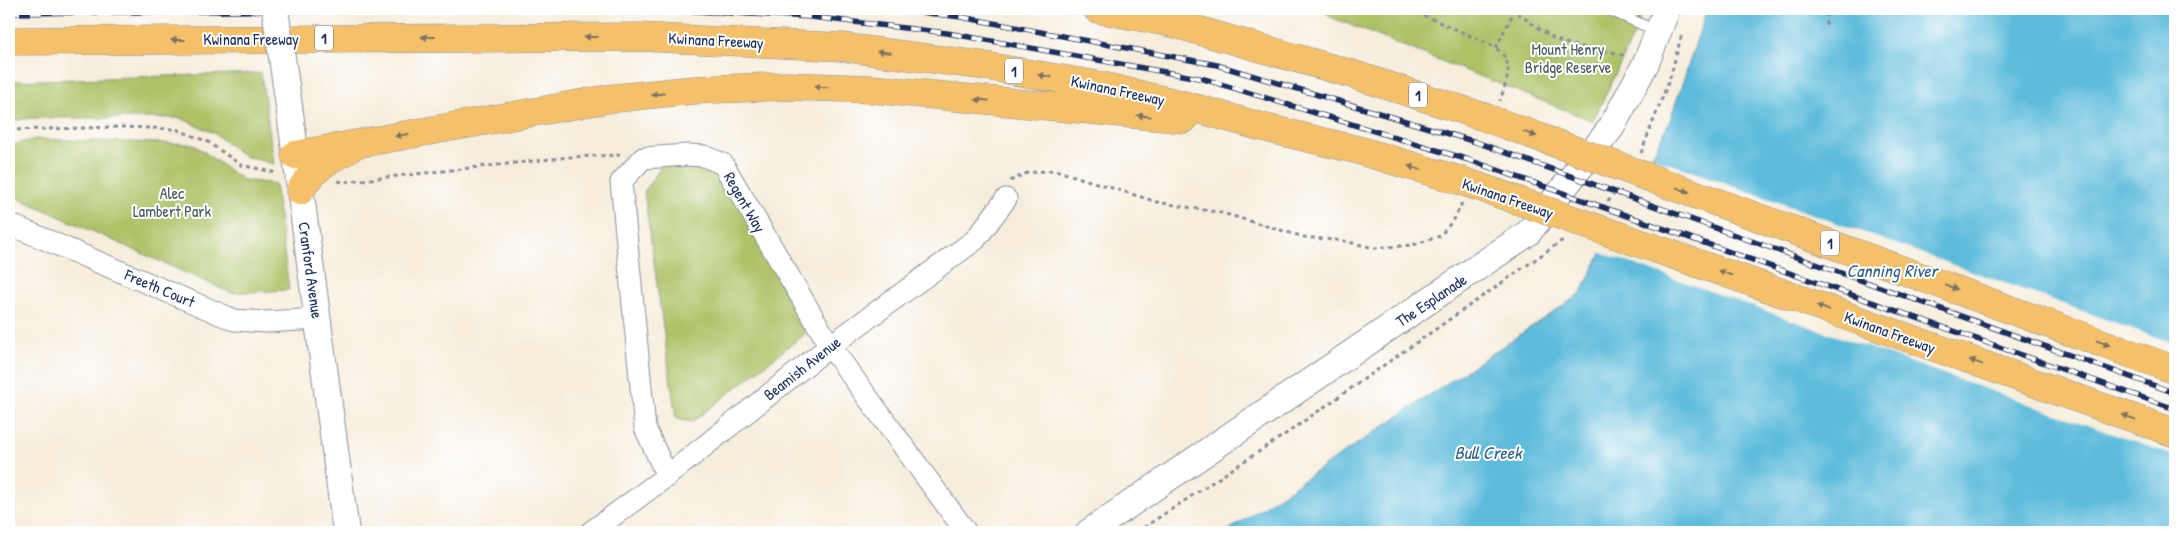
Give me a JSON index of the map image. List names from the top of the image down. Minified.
{"streets":{"highway":["1","Kwinana Freeway"],"street":["Regent Way","Cranford Avenue","Freeth Court","The Esplanade","Beamish Avenue"]},"crossings":[["Regent Way","Beamish Avenue"],["Cranford Avenue","Freeth Court"]],"water":["Canning River","Bull Creek"],"parks":["Mount Henry Bridge Reserve","Alec Lambert Park"]}
